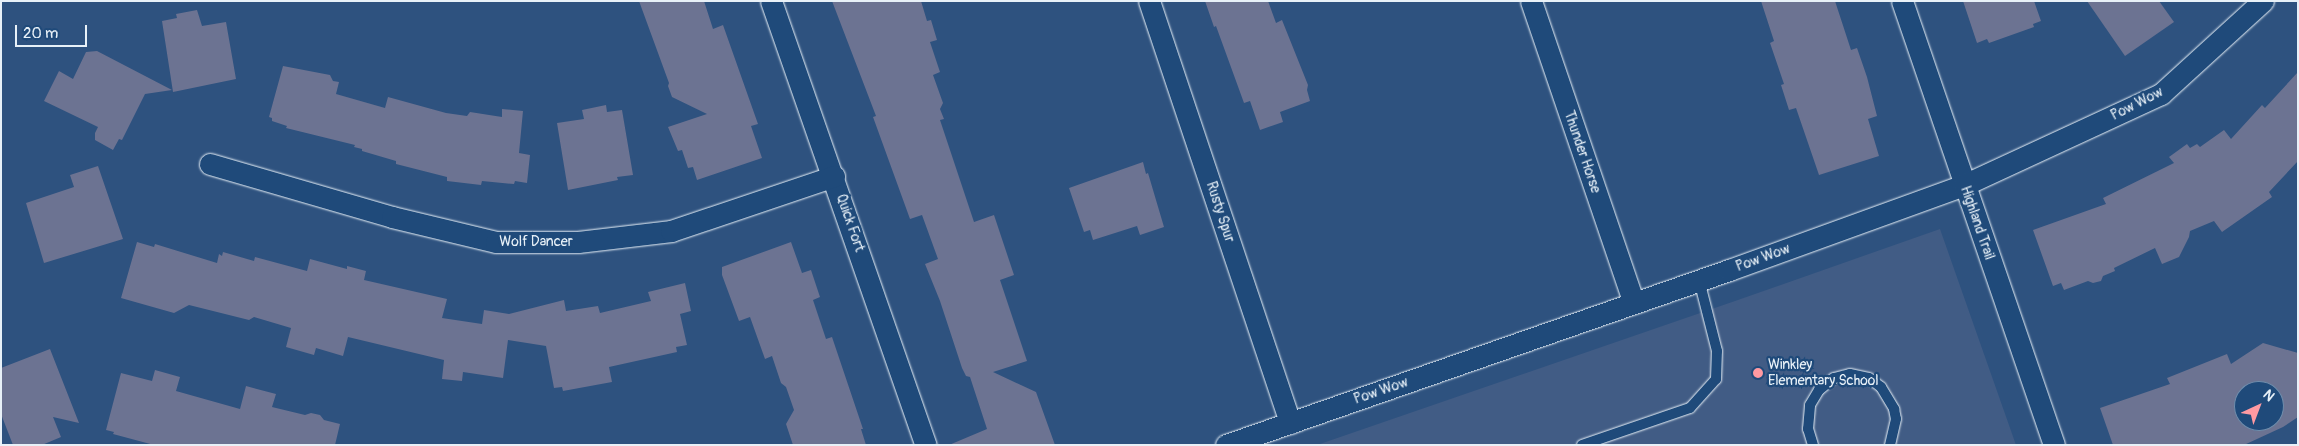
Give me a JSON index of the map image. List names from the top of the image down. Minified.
{"streets":{"street":["Pow Wow","Thunder Horse","Rusty Spur","Quick Fort","Highland Trail","Wolf Dancer"]},"crossings":[["Pow Wow","Thunder Horse"],["Pow Wow","Rusty Spur"],["Pow Wow","Highland Trail"],["Quick Fort","Wolf Dancer"]],"places":["Winkley Elementary School"],"scale_bar":"20 m","north":"top right"}
